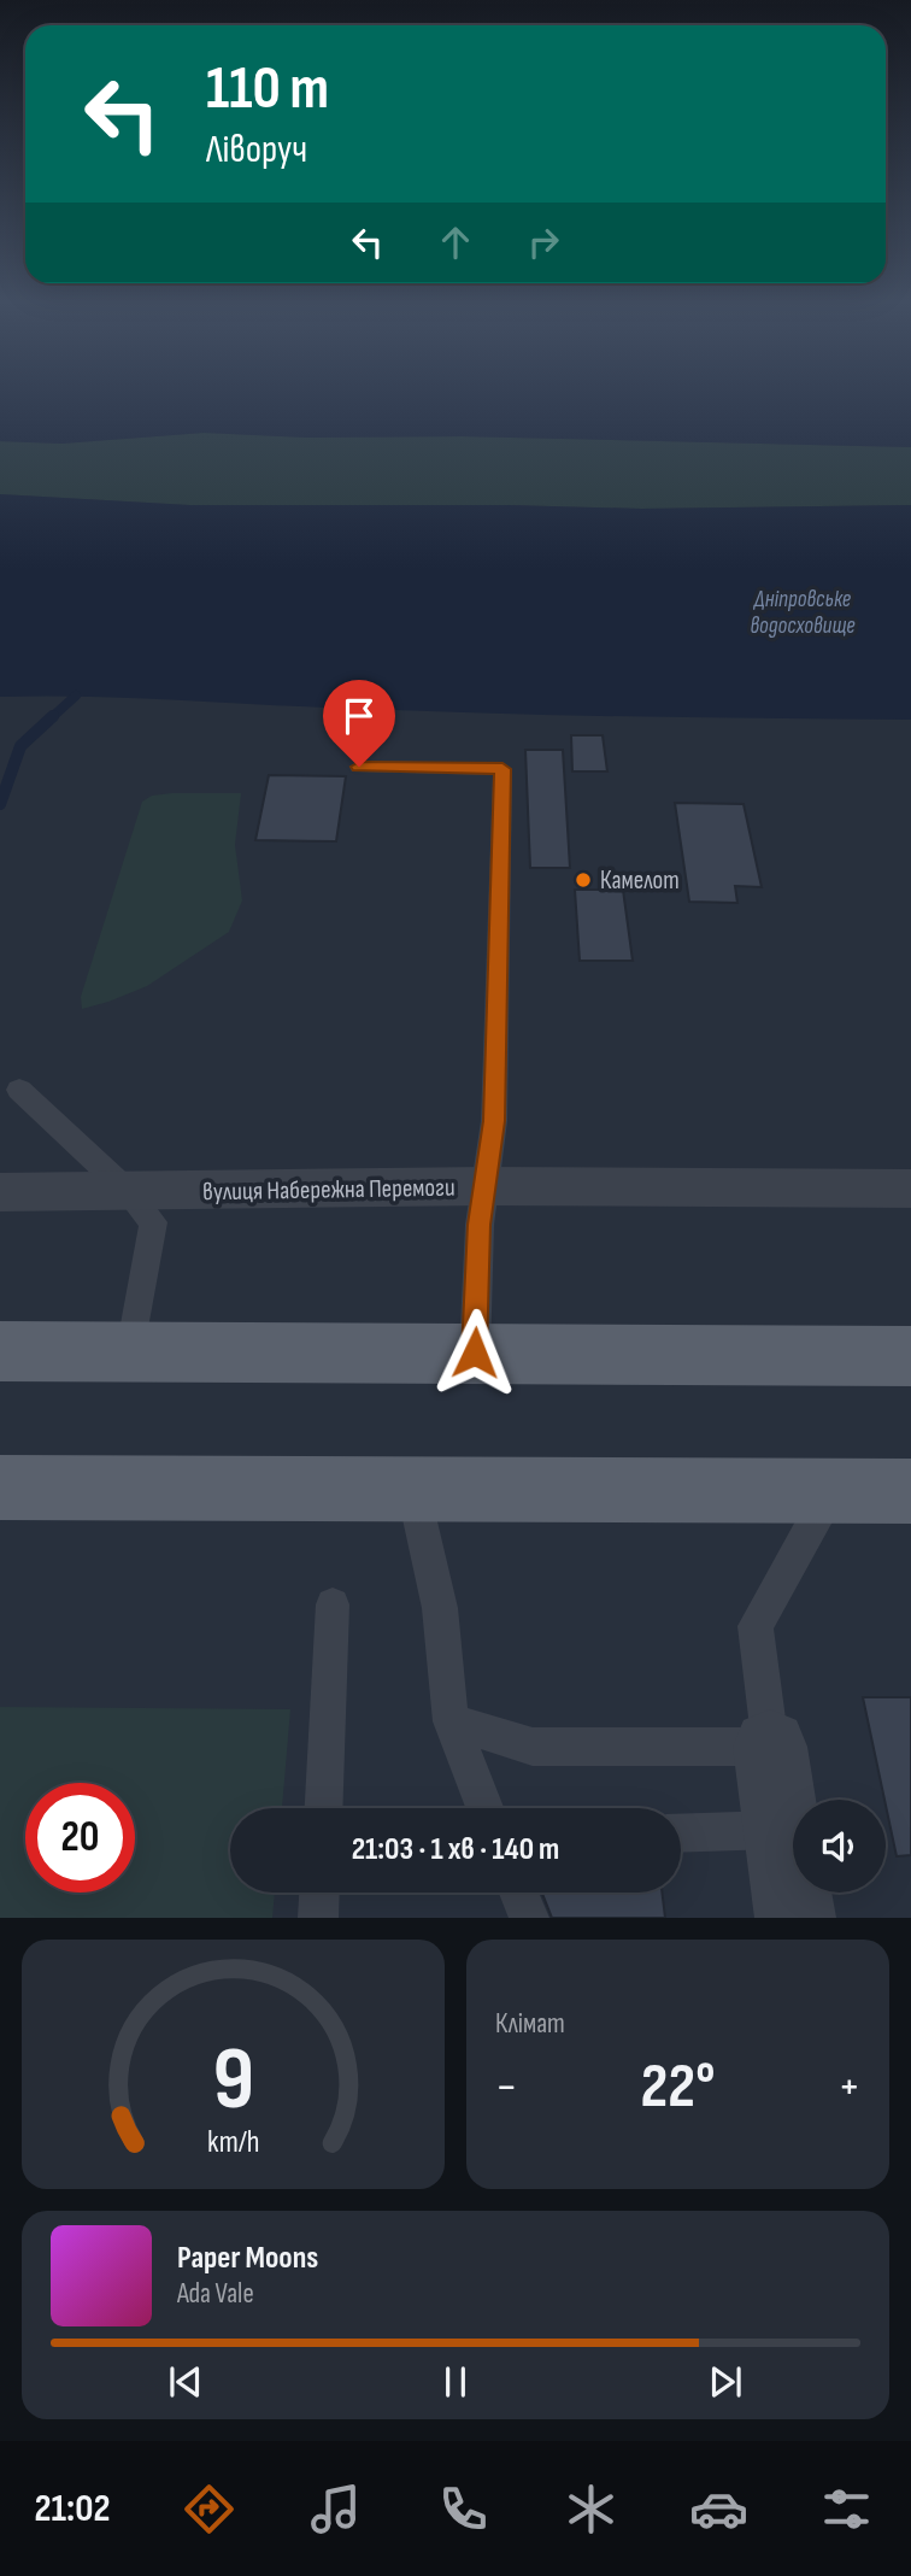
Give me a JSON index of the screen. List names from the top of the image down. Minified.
{"streets":{"street":["вулиця Набережна Перемоги"]},"water":["Дніпровське водосховище"],"places":["Камелот"],"page":{"turn":["110 m","Ліворуч"],"limit":"20","trip":"21:03 · 1 хв · 140 m","tile":"Клімат","heat":["−","22°","+"],"song":["Paper Moons","Ada Vale"],"tabs":"21:02","gauge":["9","km/h"]}}
